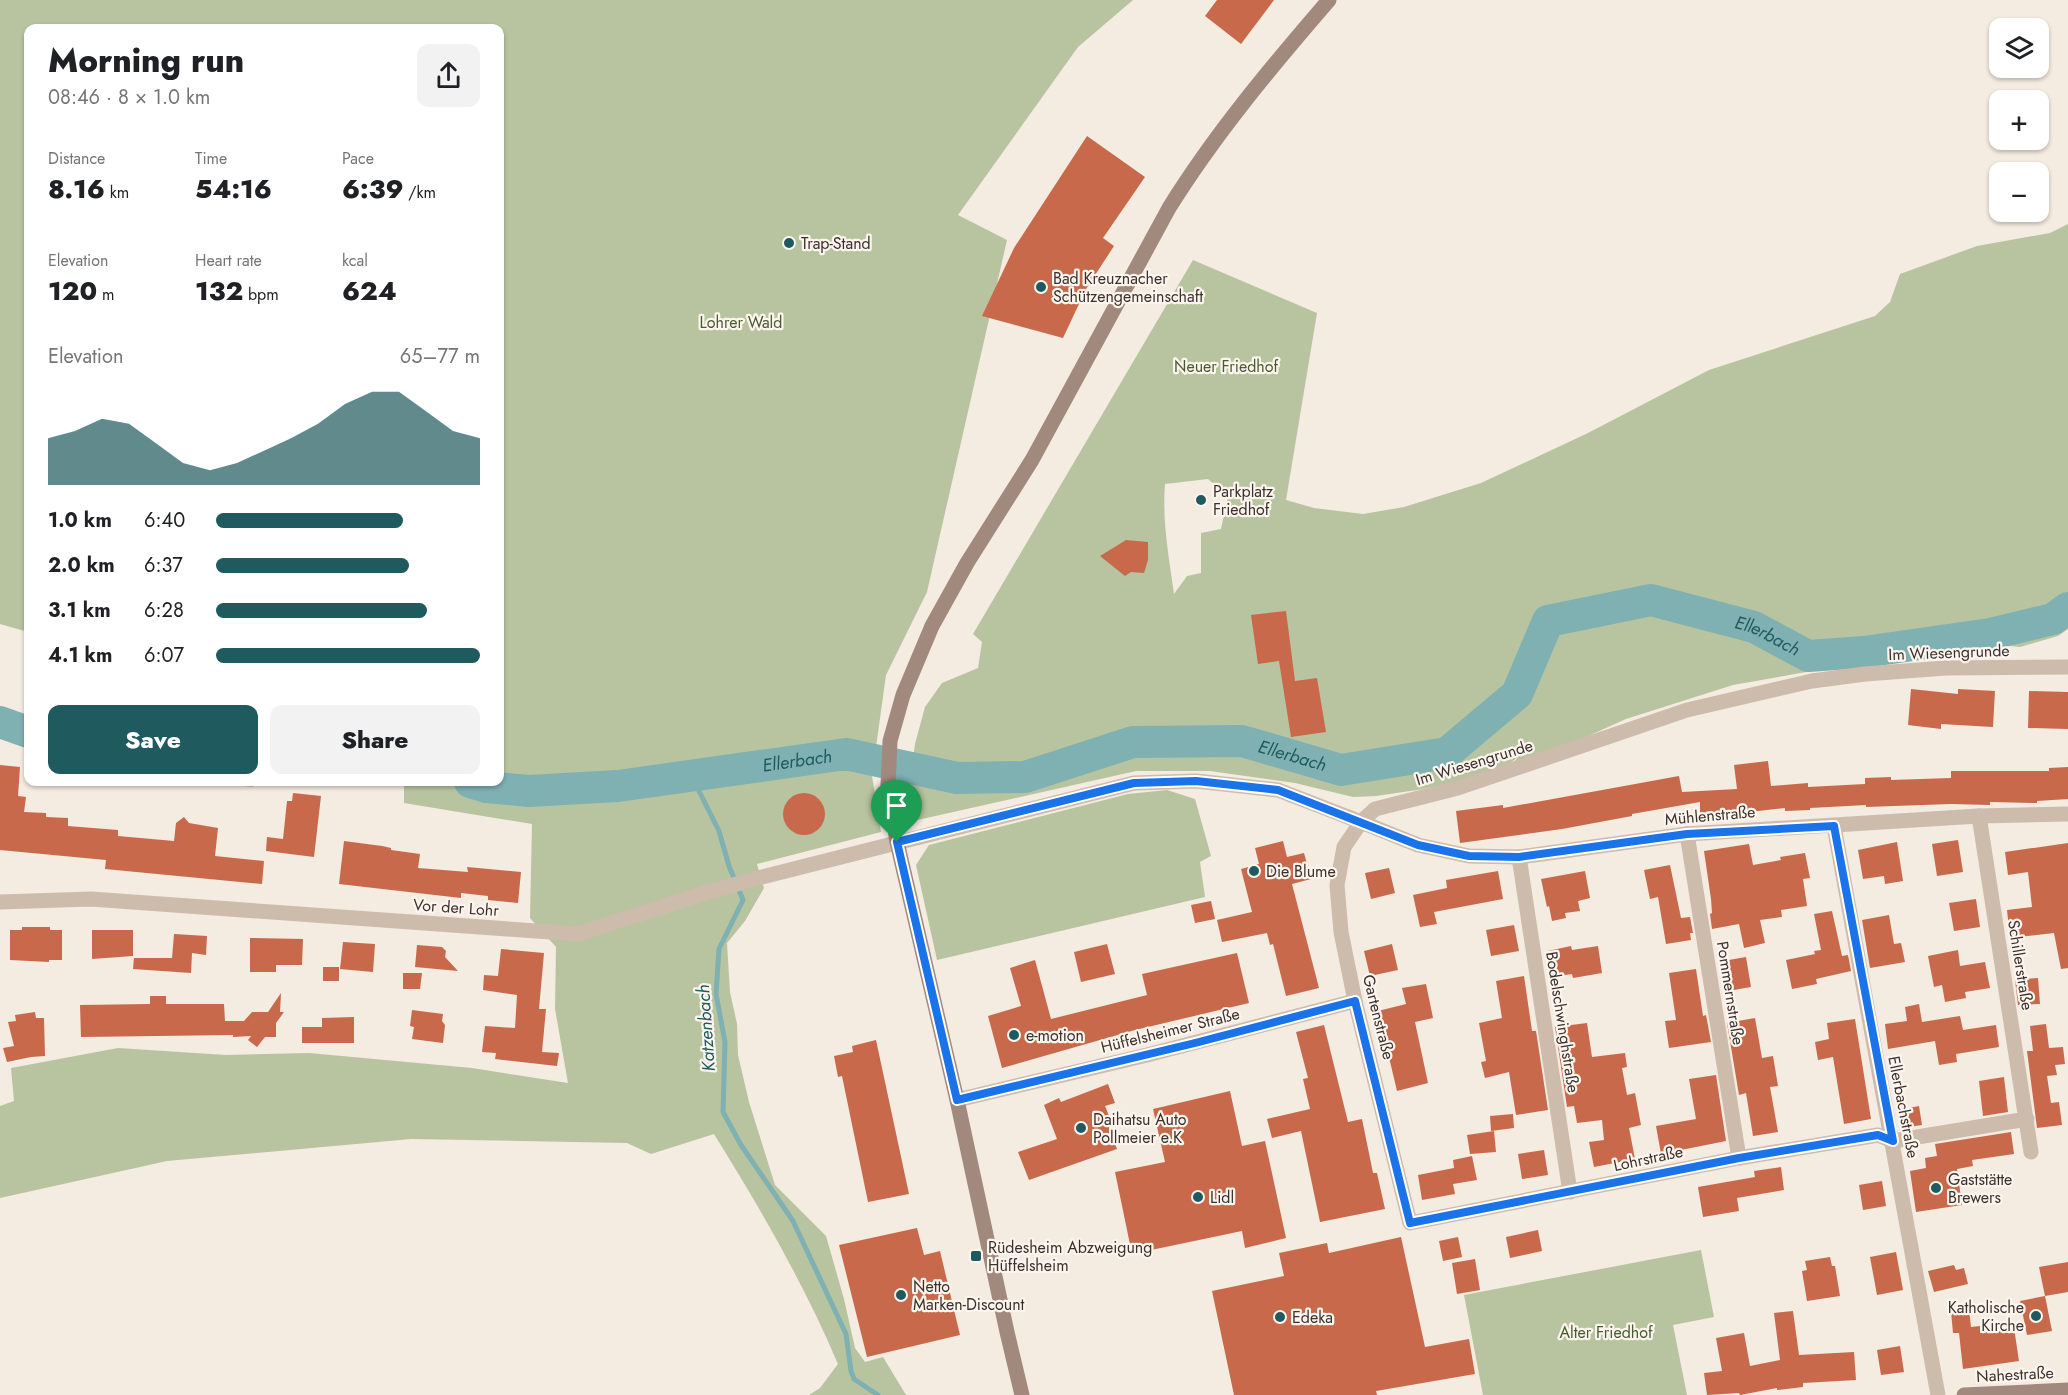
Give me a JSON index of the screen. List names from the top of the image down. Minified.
{"streets":{"main road":["Nahestraße"],"street":["Im Wiesengrunde","Mühlenstraße","Vor der Lohr","Schillerstraße","Pommernstraße","Gartenstraße","Bodelschwinghstraße","Hüffelsheimer Straße","Ellerbachstraße","Lohrstraße"]},"crossings":[["Im Wiesengrunde","Mühlenstraße"],["Im Wiesengrunde","Gartenstraße"],["Mühlenstraße","Schillerstraße"],["Mühlenstraße","Pommernstraße"],["Mühlenstraße","Gartenstraße"],["Mühlenstraße","Bodelschwinghstraße"],["Mühlenstraße","Ellerbachstraße"],["Pommernstraße","Lohrstraße"],["Gartenstraße","Hüffelsheimer Straße"],["Gartenstraße","Lohrstraße"],["Bodelschwinghstraße","Lohrstraße"],["Ellerbachstraße","Lohrstraße"]],"water":["Ellerbach","Katzenbach"],"parks":["Lohrer Wald","Neuer Friedhof","Alter Friedhof"],"places":{"other":["Trap-Stand","Bad Kreuznacher Schützengemeinschaft","Parkplatz Friedhof","Die Blume","e-motion","Daihatsu Auto Pollmeier e.K","Gaststätte Brewers","Lidl","Netto Marken-Discount","Katholische Kirche","Edeka"],"transit":["Rüdesheim Abzweigung Hüffelsheim"]},"page":{"map_buttons":["+","−"],"heading":["Morning run","08:46 · 8 × 1.0 km"],"stats":[["Distance","8.16 km"],["Time","54:16"],["Pace","6:39 /km"],["Elevation","120 m"],["Heart rate","132 bpm"],["kcal","624"]],"chart":["Elevation","65–77 m"],"list":[{"name":"1.0 km","note":"6:40"},{"name":"2.0 km","note":"6:37"},{"name":"3.1 km","note":"6:28"},{"name":"4.1 km","note":"6:07"}],"buttons":["Save","Share"]}}
